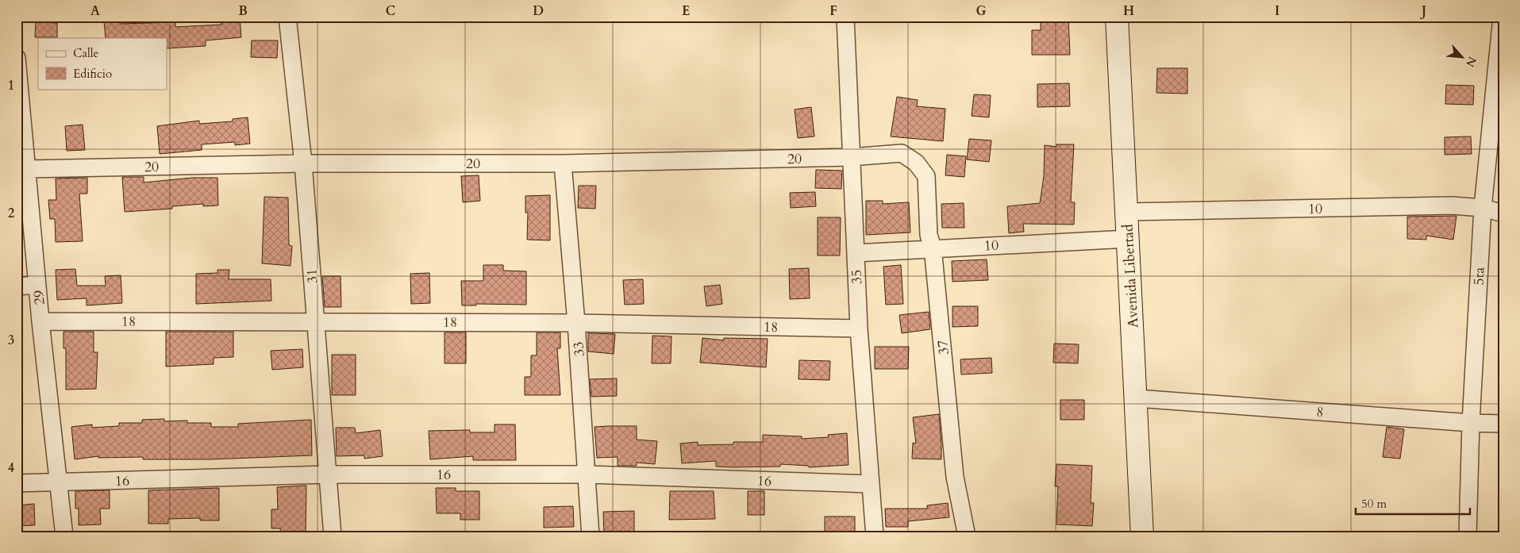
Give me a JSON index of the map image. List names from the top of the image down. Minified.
{"streets":{"main road":["Avenida Libertad"],"street":["20","10","31","5ta","35","29","18","37","33","8","16"]},"crossings":[["20","31"],["20","35"],["20","29"],["20","37"],["20","33"],["10","Avenida Libertad"],["10","5ta"],["10","35"],["10","37"],["31","18"],["31","16"],["Avenida Libertad","8"],["5ta","8"],["35","18"],["35","16"],["29","18"],["29","16"],["18","33"],["33","16"]],"legend":["Calle","Edificio"],"scale_bar":"50 m","north":"bottom right","grid":{"columns":["A","B","C","D","E","F","G","H","I","J"],"rows":["1","2","3","4"]}}
